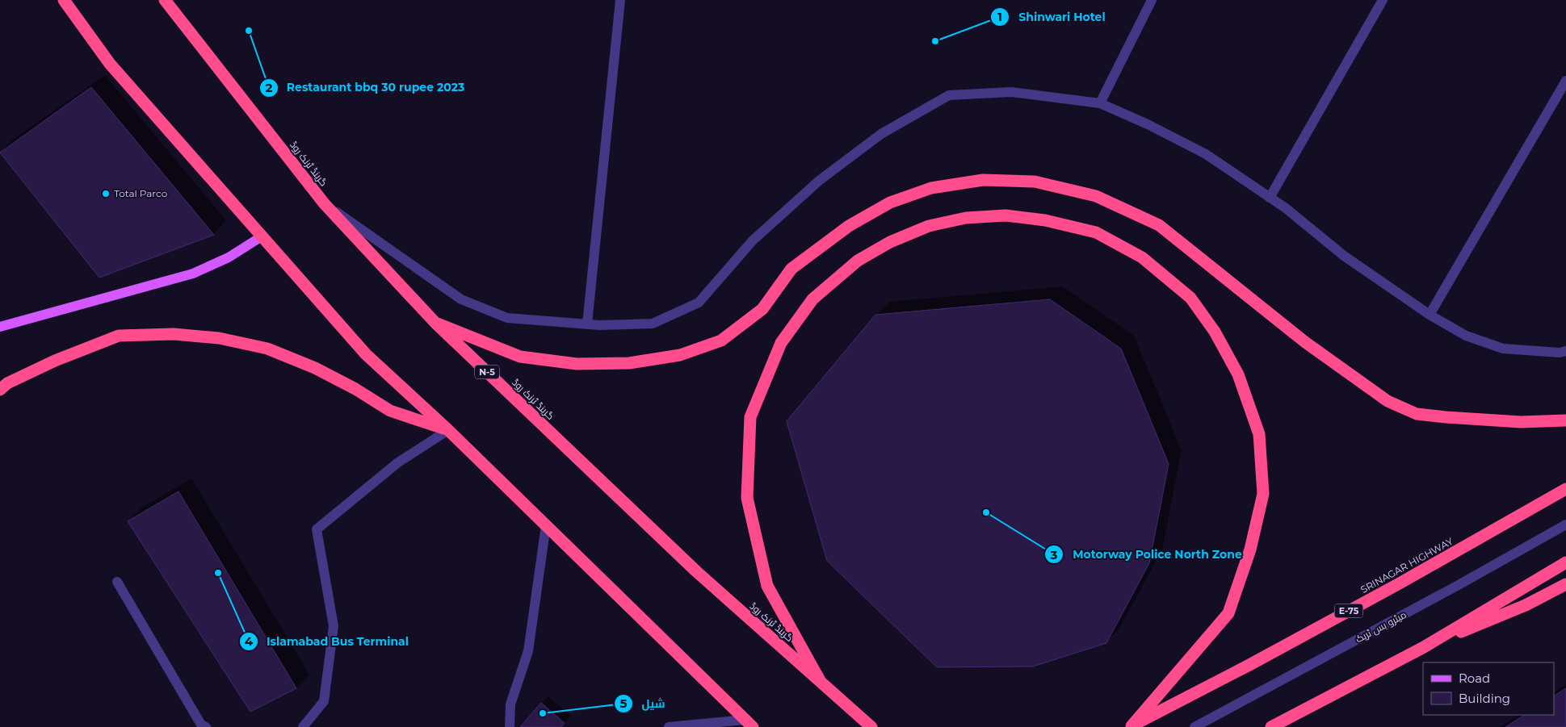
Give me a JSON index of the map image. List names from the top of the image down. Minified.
{"streets":{"highway":["گرینڈ ٹرنک روڈ","N-5","SRINAGAR HIGHWAY","E-75"],"street":["میٹرو بس ٹریک"]},"places":["Restaurant bbq 30 rupee 2023","Shinwari Hotel","Total Parco","Motorway Police North Zone","Islamabad Bus Terminal","شیل"],"legend":["Road","Building"]}
